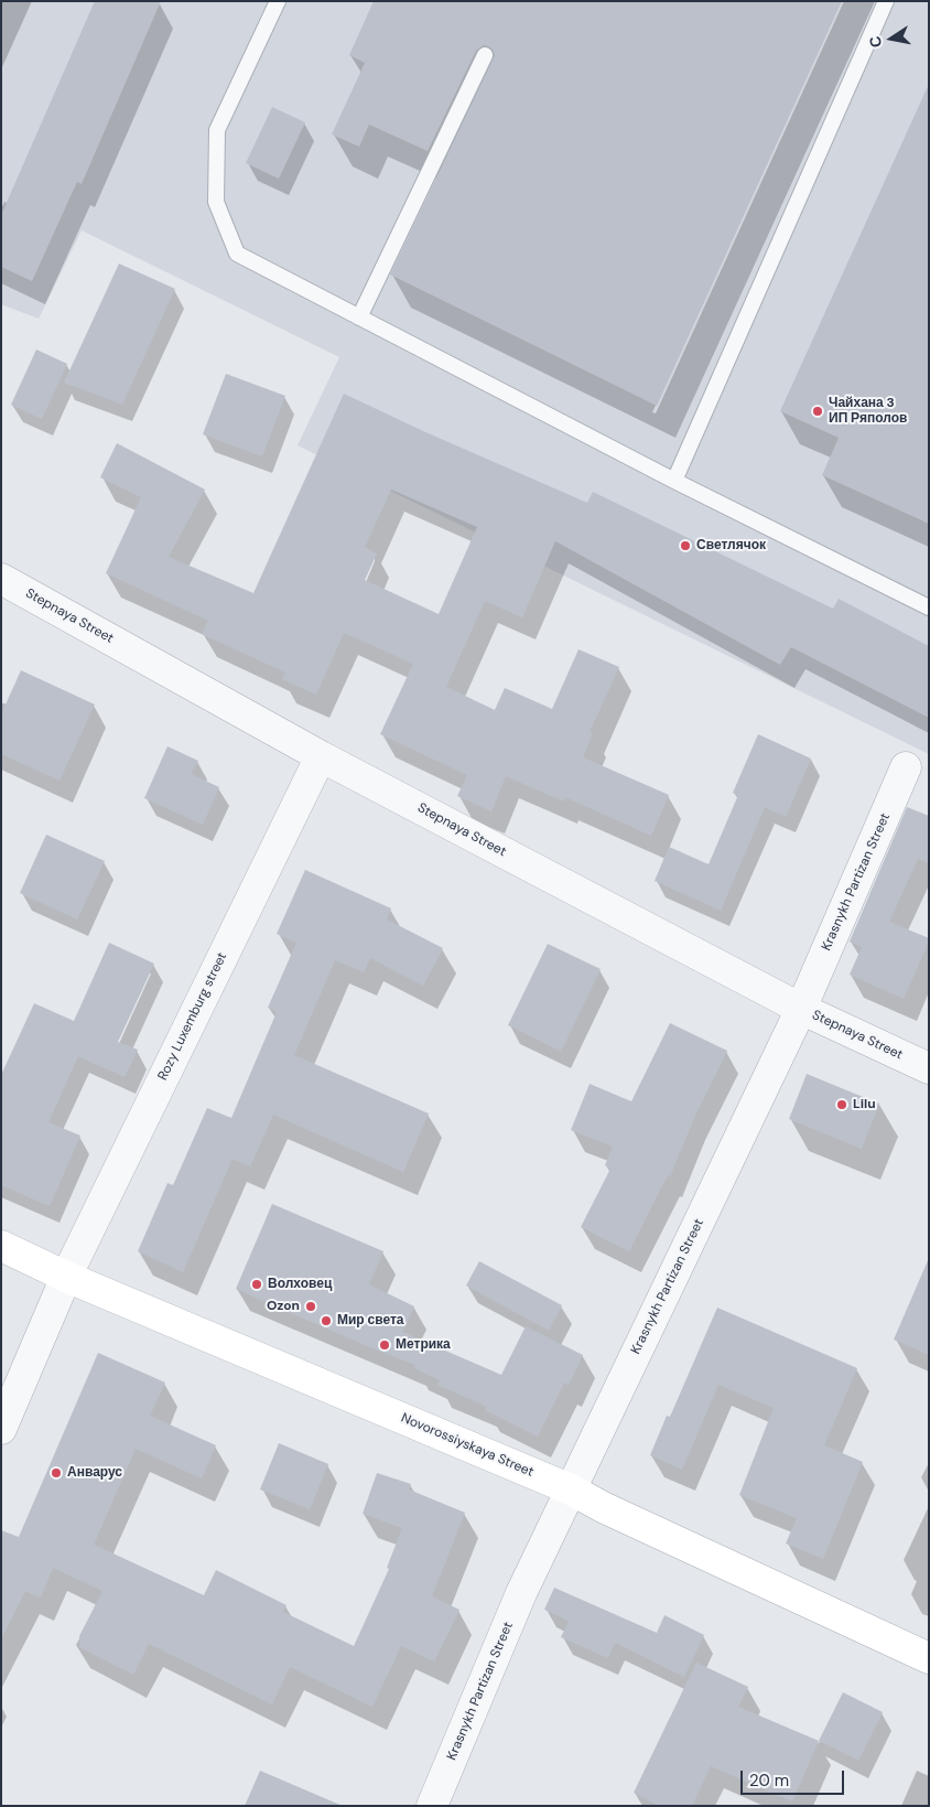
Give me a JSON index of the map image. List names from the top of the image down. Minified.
{"streets":{"street":["Stepnaya Street","Krasnykh Partizan Street","Rozy Luxemburg street","Novorossiyskaya Street"]},"crossings":[["Stepnaya Street","Krasnykh Partizan Street"],["Stepnaya Street","Rozy Luxemburg street"],["Krasnykh Partizan Street","Novorossiyskaya Street"],["Rozy Luxemburg street","Novorossiyskaya Street"]],"places":["Чайхана 3 ИП Ряполов","Светлячок","Lilu","Волховец","Ozon","Мир света","Метрика","Анварус"],"scale_bar":"20 m","north":"left"}
